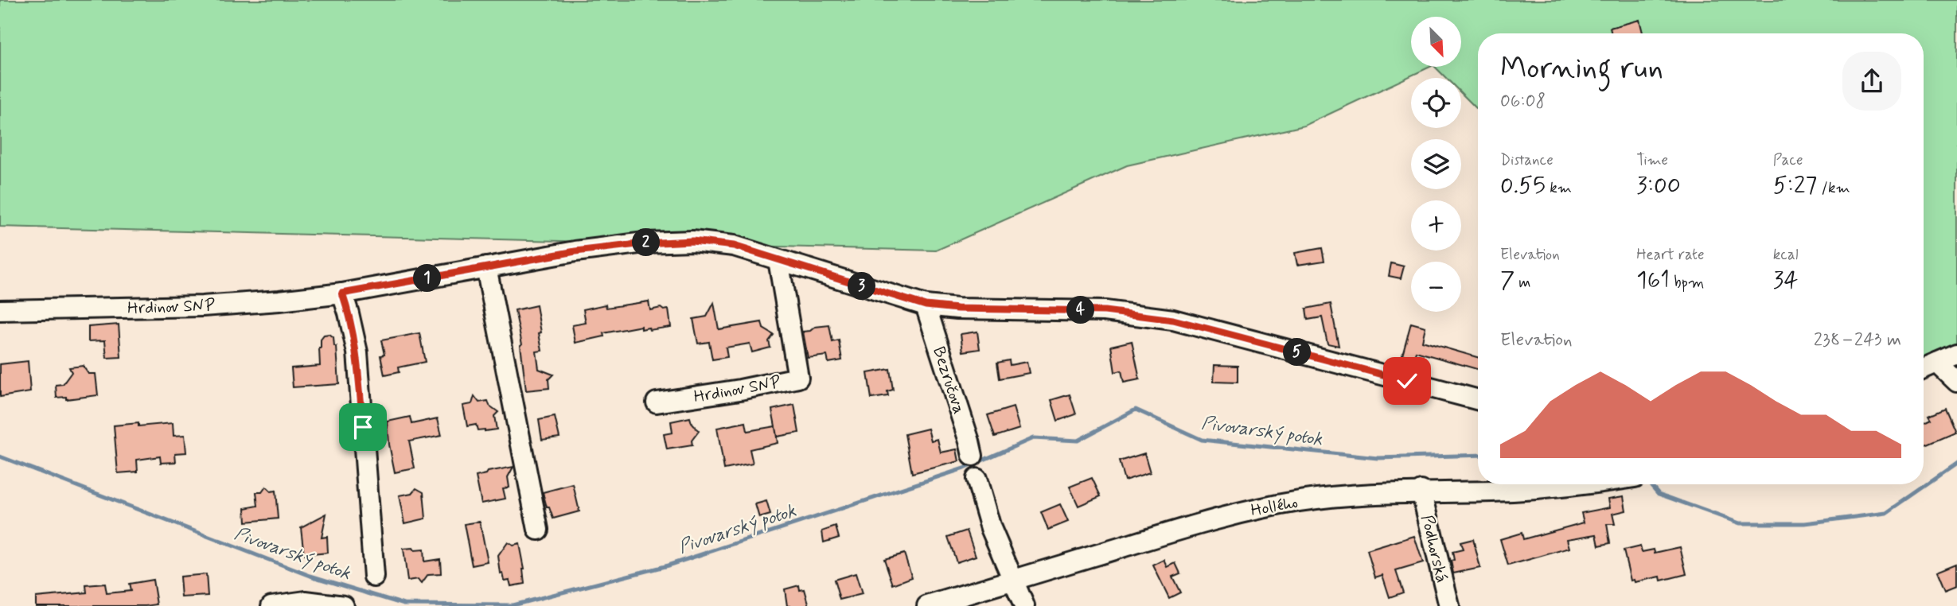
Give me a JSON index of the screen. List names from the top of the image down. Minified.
{"streets":{"street":["Hrdinov SNP","Bezručova","Hollého","Podhorská"]},"crossings":[["Hrdinov SNP","Bezručova"],["Hollého","Podhorská"]],"water":["Pivovarský potok"],"north":"bottom right","page":{"map_buttons":["+","−"],"heading":["Morning run","06:08"],"stats":[["Distance","0.55 km"],["Time","3:00"],["Pace","5:27 /km"],["Elevation","7 m"],["Heart rate","161 bpm"],["kcal","34"]],"pins":["2","1","3","4","5"],"chart":["Elevation","238–243 m"]}}
